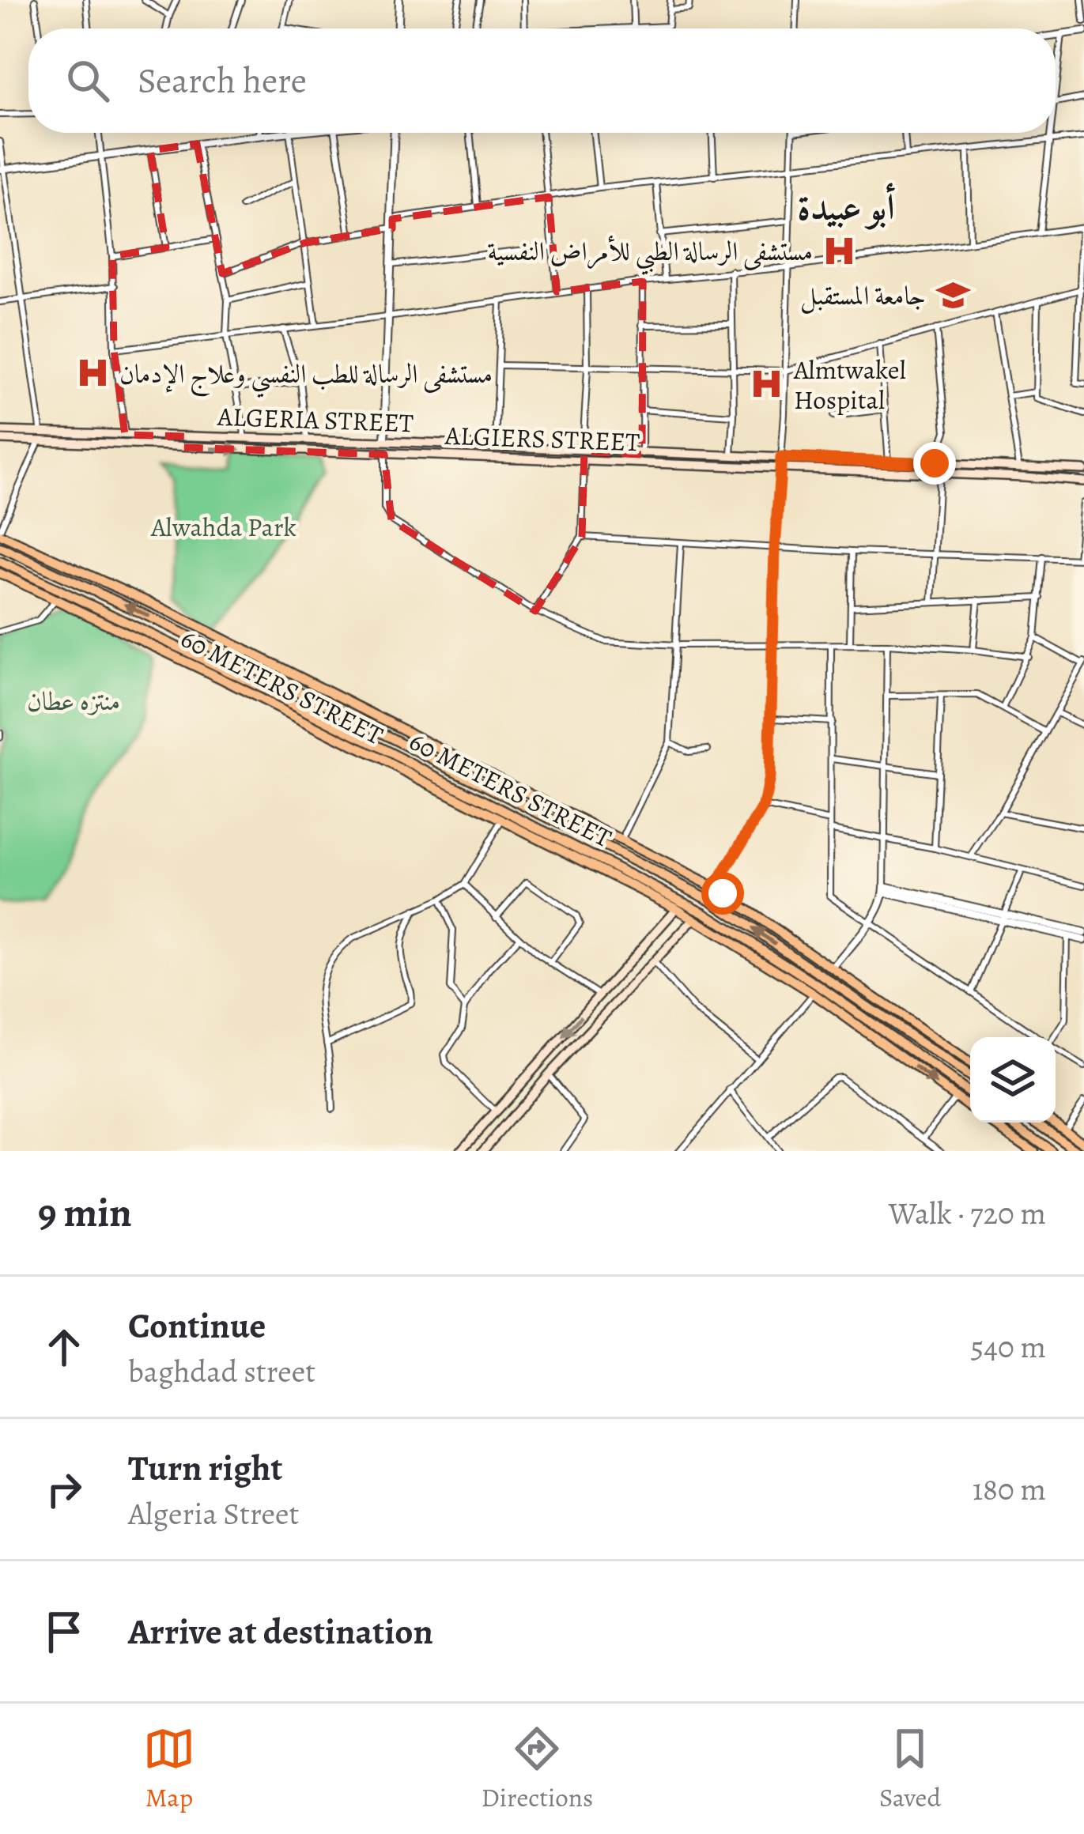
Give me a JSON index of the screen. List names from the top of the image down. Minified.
{"streets":{"main road":["ALGERIA STREET","ALGIERS STREET","60 METERS STREET"]},"crossings":[["ALGERIA STREET","ALGIERS STREET"]],"districts":["أبو عبيدة"],"parks":["Alwahda Park","منتزه عطان"],"places":{"hospital":["مستشفى الرسالة الطبي للأمراض النفسية","مستشفى الرسالة للطب النفسي وعلاج الإدمان","Almtwakel Hospital"],"school or university":["جامعة المستقبل"]},"page":{"search":"Search here","heading":["9 min","Walk · 720 m"],"list":[["Continue","baghdad street","540 m"],["Turn right","Algeria Street","180 m"],"Arrive at destination"],"nav":["Map","Directions","Saved"]}}
